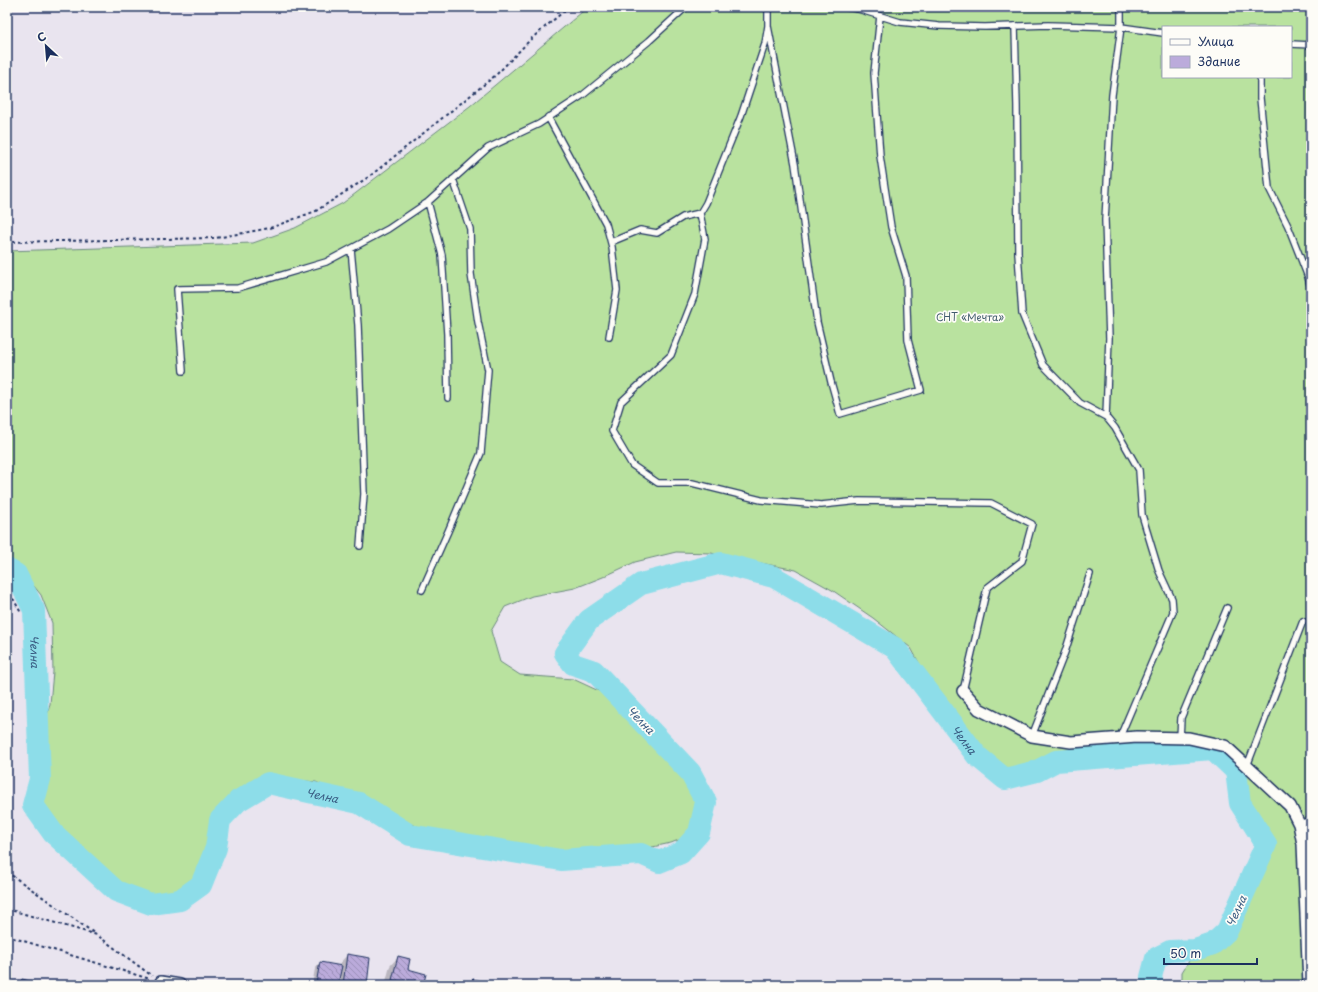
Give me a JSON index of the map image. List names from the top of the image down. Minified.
{"water":["Челна"],"parks":["СНТ «Мечта»"],"legend":["Улица","Здание"],"scale_bar":"50 m","north":"top left"}
